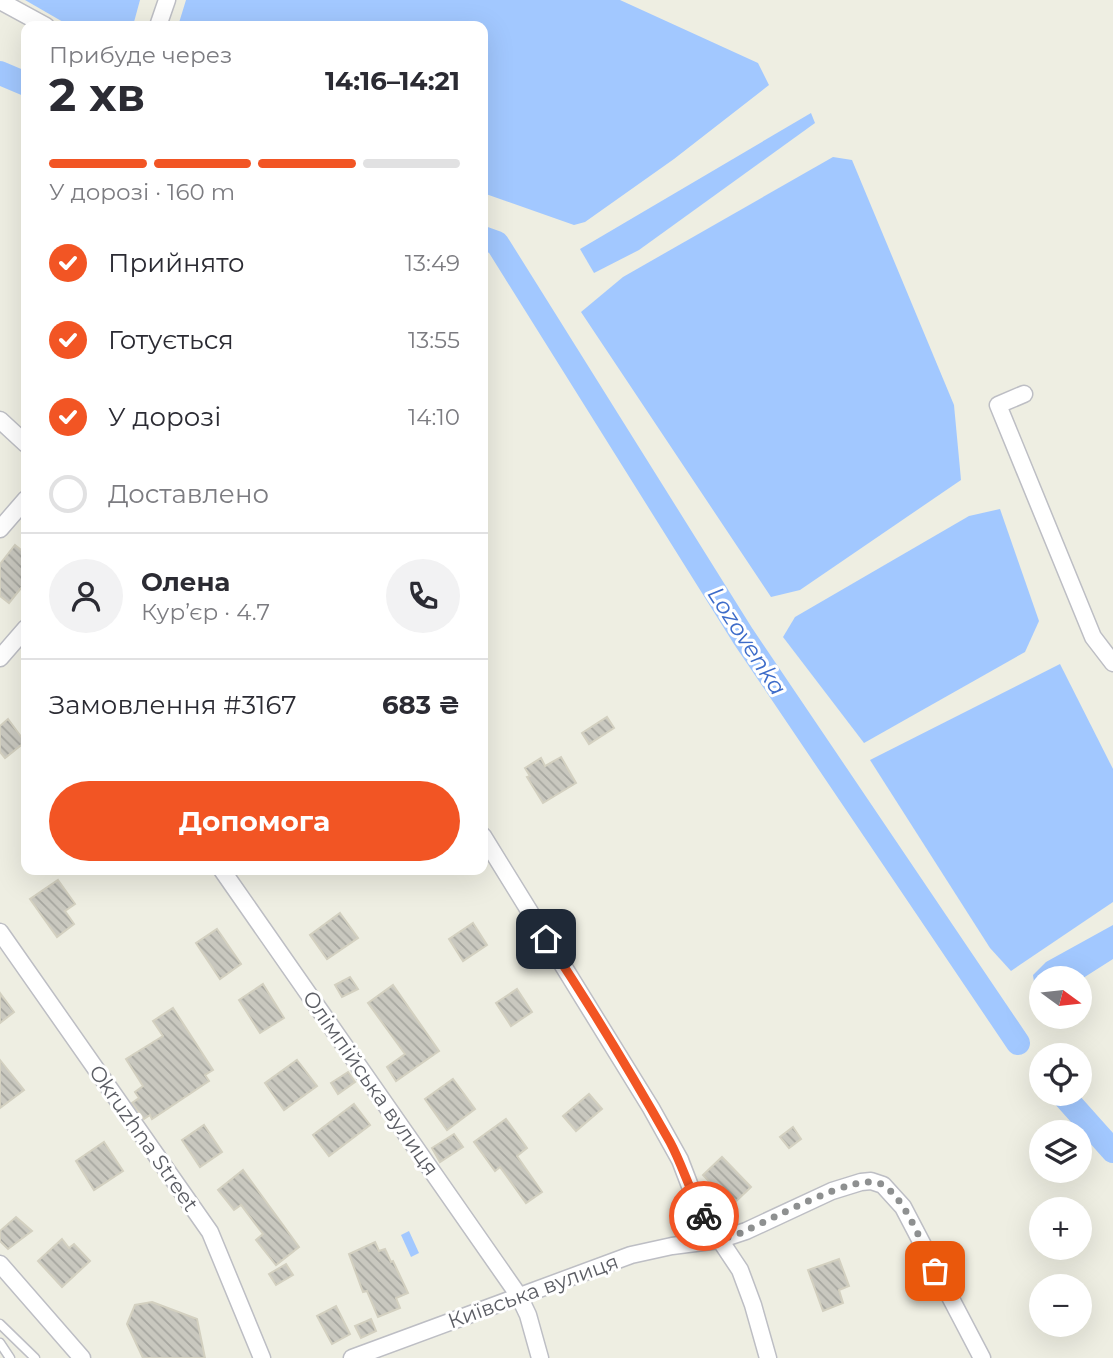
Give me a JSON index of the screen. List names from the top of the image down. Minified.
{"streets":{"street":["Олімпійська вулиця","Okruzhna Street","Київська вулиця"]},"crossings":[["Олімпійська вулиця","Київська вулиця"]],"water":["Lozovenka"],"north":"right","page":{"heading":["2 хв","Прибуде через","14:16–14:21"],"panel":["Олена","Кур’єр · 4.7","Замовлення #3167","683 ₴"],"bar":"У дорозі · 160 m","list":[["Прийнято","13:49"],["Готується","13:55"],["У дорозі","14:10"],"Доставлено"],"buttons":"Допомога","map_buttons":["+","−"]}}
